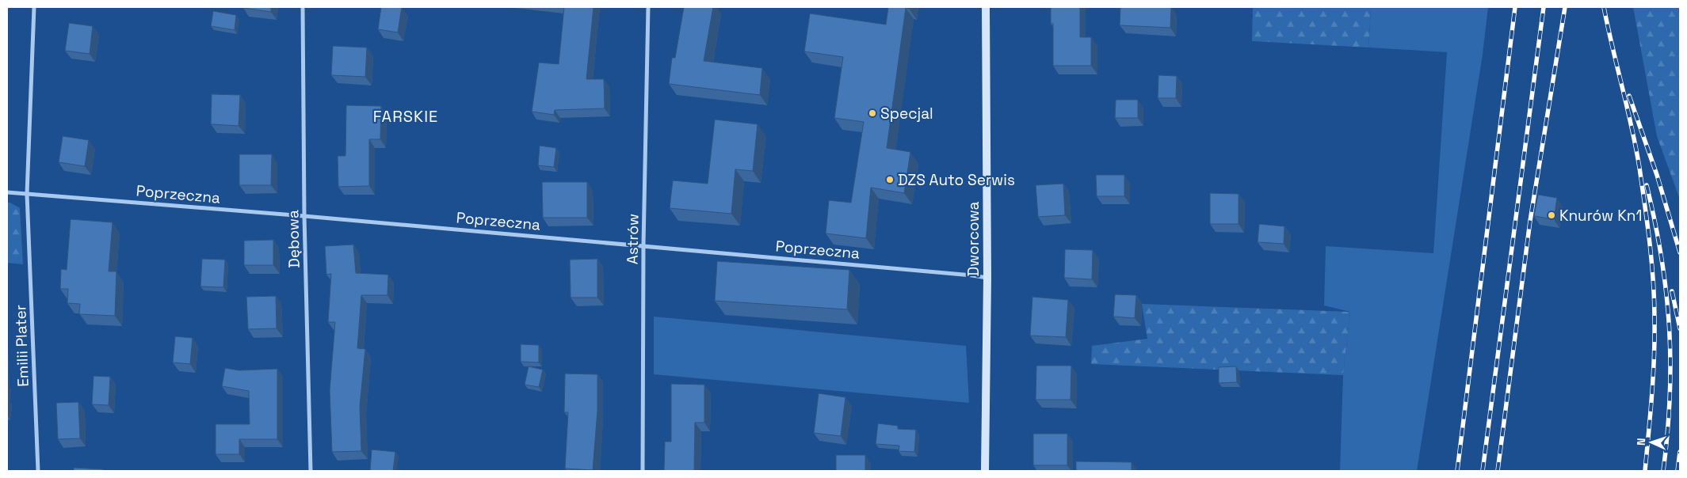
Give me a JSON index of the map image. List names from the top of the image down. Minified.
{"streets":{"main road":["Dworcowa"],"street":["Poprzeczna","Dębowa","Astrów","Emilii Plater"]},"crossings":[["Poprzeczna","Dębowa"],["Poprzeczna","Astrów"],["Poprzeczna","Dworcowa"],["Poprzeczna","Emilii Plater"]],"districts":["FARSKIE"],"places":["Specjal","DZS Auto Serwis","Knurów Kn1"],"north":"left"}
